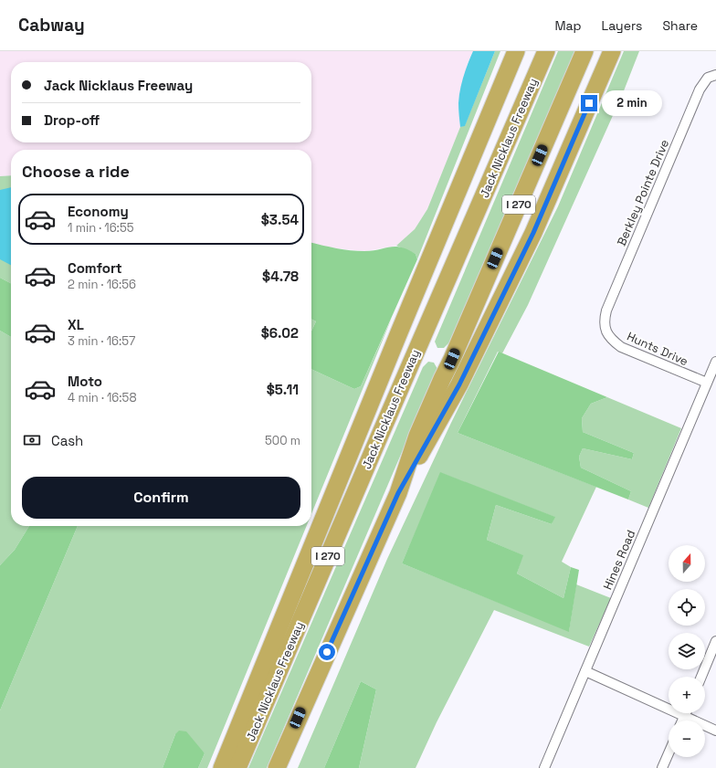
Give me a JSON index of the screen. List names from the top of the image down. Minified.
{"streets":{"highway":["Jack Nicklaus Freeway","I 270"],"street":["Berkley Pointe Drive","Hunts Drive","Hines Road"]},"crossings":[["Berkley Pointe Drive","Hunts Drive"],["Hunts Drive","Hines Road"]],"north":"top","page":{"header":"Cabway","nav":["Map","Layers","Share"],"banner":["Jack Nicklaus Freeway","Drop-off"],"bubble":"2 min","heading":"Choose a ride","list":[{"name":"Economy","note":"1 min · 16:55","value":"$3.54"},{"name":"Comfort","note":"2 min · 16:56","value":"$4.78"},{"name":"XL","note":"3 min · 16:57","value":"$6.02"},{"name":"Moto","note":"4 min · 16:58","value":"$5.11"}],"pay":["Cash","500 m"],"buttons":"Confirm","map_buttons":["+","−"]}}
